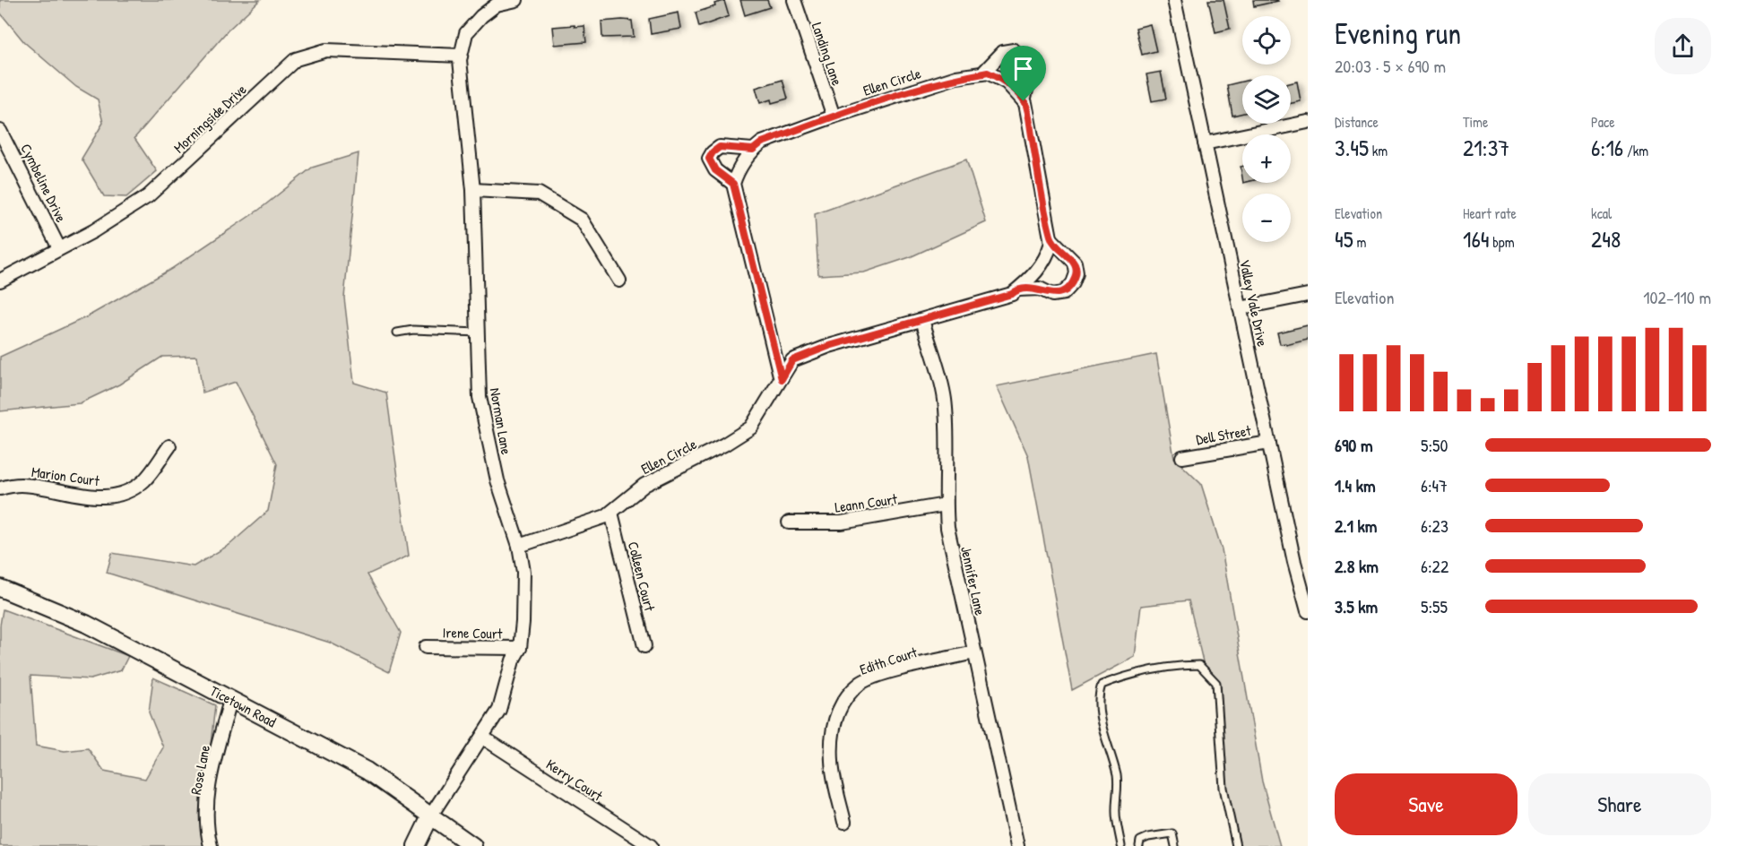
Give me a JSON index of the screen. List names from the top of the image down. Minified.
{"streets":{"street":["Landing Lane","Ellen Circle","Morningside Drive","Cymbeline Drive","Valley Vale Drive","Norman Lane","Dell Street","Marion Court","Leann Court","Colleen Court","Jennifer Lane","Irene Court","Edith Court","Ticetown Road","Rose Lane","Kerry Court"]},"crossings":[["Landing Lane","Ellen Circle"],["Ellen Circle","Norman Lane"],["Ellen Circle","Colleen Court"],["Ellen Circle","Jennifer Lane"],["Morningside Drive","Cymbeline Drive"],["Morningside Drive","Norman Lane"],["Valley Vale Drive","Dell Street"],["Norman Lane","Irene Court"],["Norman Lane","Ticetown Road"],["Norman Lane","Kerry Court"],["Leann Court","Jennifer Lane"],["Jennifer Lane","Edith Court"],["Ticetown Road","Rose Lane"]],"page":{"heading":["Evening run","20:03 · 5 × 690 m"],"map_buttons":["+","−"],"stats":[["Distance","3.45 km"],["Time","21:37"],["Pace","6:16 /km"],["Elevation","45 m"],["Heart rate","164 bpm"],["kcal","248"]],"chart":["Elevation","102–110 m"],"list":[{"name":"690 m","note":"5:50"},{"name":"1.4 km","note":"6:47"},{"name":"2.1 km","note":"6:23"},{"name":"2.8 km","note":"6:22"},{"name":"3.5 km","note":"5:55"}],"buttons":["Save","Share"]}}
